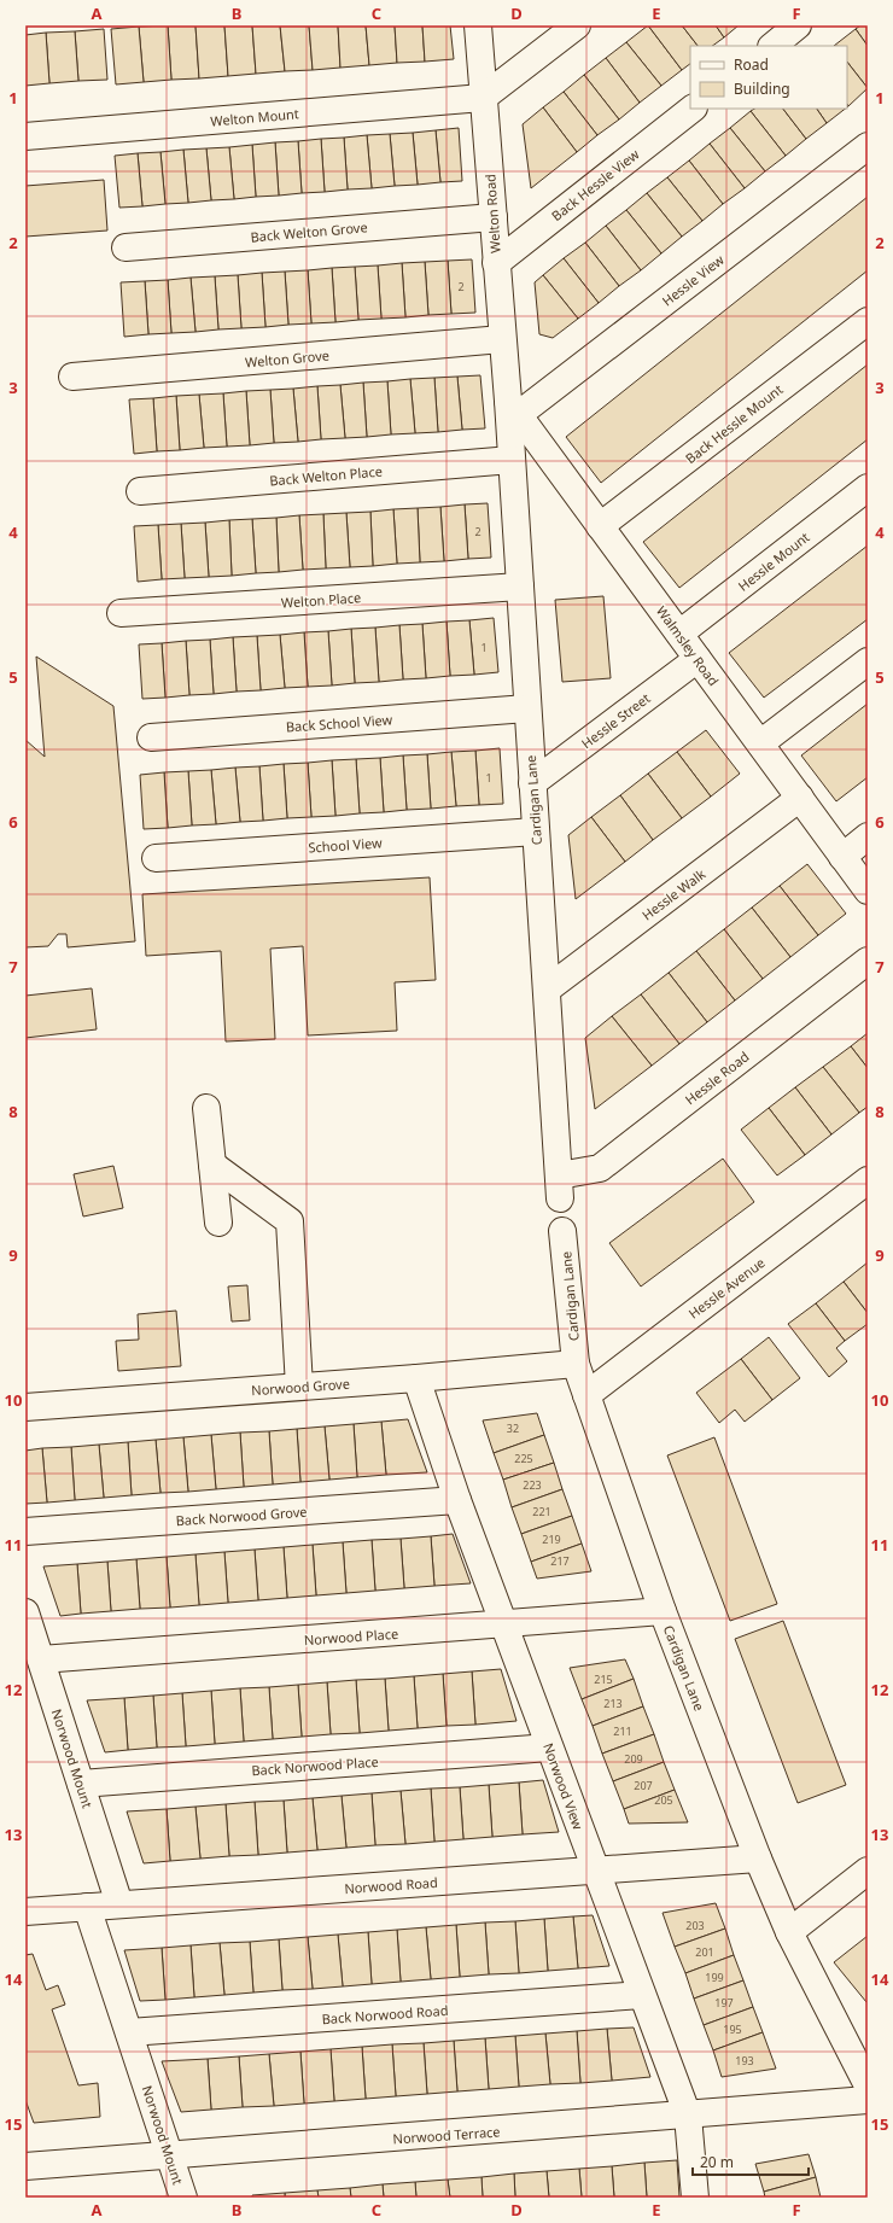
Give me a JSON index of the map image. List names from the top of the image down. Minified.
{"streets":{"street":["Welton Mount","Back Hessle View","Welton Road","Back Welton Grove","Hessle View","Welton Grove","Back Hessle Mount","Back Welton Place","Hessle Mount","Welton Place","Walmsley Road","Hessle Street","Back School View","Cardigan Lane","School View","Hessle Walk","Hessle Road","Hessle Avenue","Norwood Grove","Back Norwood Grove","Norwood Place","Norwood Mount","Back Norwood Place","Norwood View","Norwood Road","Back Norwood Road","Norwood Terrace"]},"crossings":[["Welton Mount","Welton Road"],["Back Hessle View","Welton Road"],["Welton Road","Back Welton Grove"],["Welton Road","Hessle View"],["Welton Road","Welton Grove"],["Welton Road","Walmsley Road"],["Welton Road","Cardigan Lane"],["Hessle View","Walmsley Road"],["Hessle View","Cardigan Lane"],["Back Hessle Mount","Walmsley Road"],["Back Welton Place","Cardigan Lane"],["Hessle Mount","Walmsley Road"],["Welton Place","Cardigan Lane"],["Walmsley Road","Hessle Street"],["Walmsley Road","Cardigan Lane"],["Walmsley Road","Hessle Walk"],["Hessle Street","Cardigan Lane"],["Back School View","Cardigan Lane"],["Cardigan Lane","School View"],["Cardigan Lane","Hessle Walk"],["Cardigan Lane","Hessle Road"],["Cardigan Lane","Hessle Avenue"],["Cardigan Lane","Norwood Grove"],["Cardigan Lane","Norwood Place"],["Cardigan Lane","Norwood Road"],["Norwood Grove","Norwood View"],["Back Norwood Grove","Norwood View"],["Norwood Place","Norwood Mount"],["Norwood Place","Norwood View"],["Norwood Mount","Back Norwood Place"],["Norwood Mount","Norwood Road"],["Norwood Mount","Back Norwood Road"],["Norwood Mount","Norwood Terrace"],["Back Norwood Place","Norwood View"],["Norwood View","Norwood Road"],["Norwood View","Back Norwood Road"],["Norwood View","Norwood Terrace"]],"house_numbers":["2","2","1","1","32","225","223","221","219","217","215","213","211","209","207","205","203","201","199","197","195","193"],"legend":["Road","Building"],"scale_bar":"20 m","grid":{"columns":["A","B","C","D","E","F"],"rows":["1","2","3","4","5","6","7","8","9","10","11","12","13","14","15"]}}
